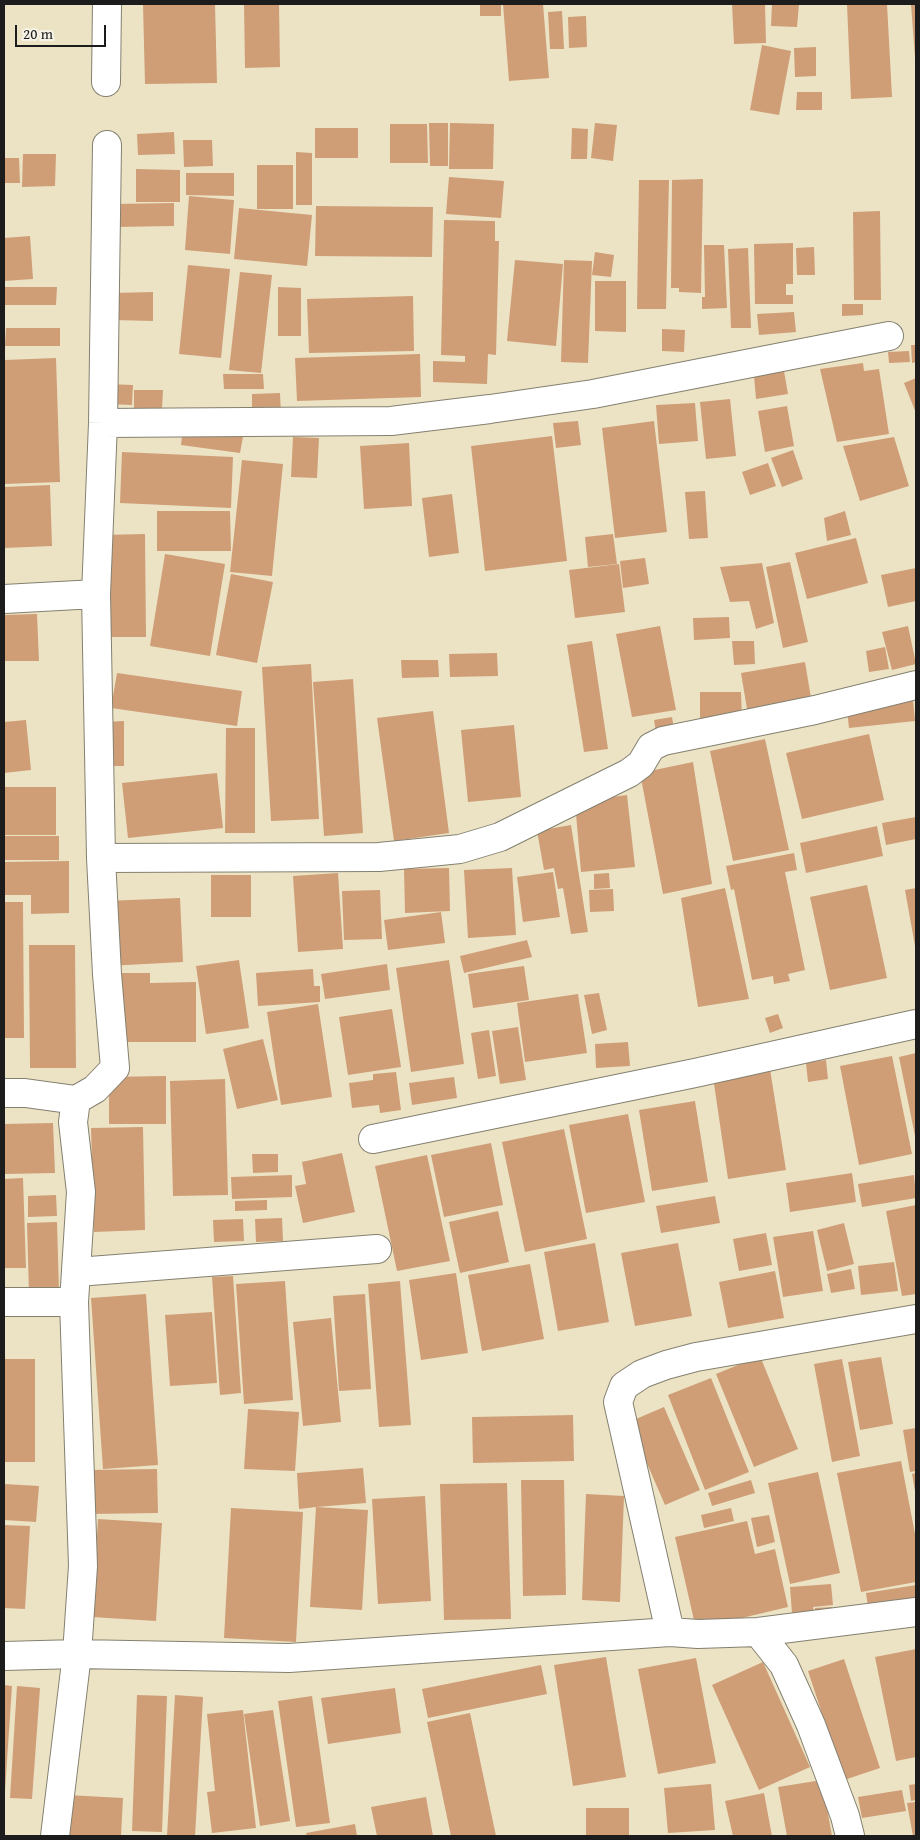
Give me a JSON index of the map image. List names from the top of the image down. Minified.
{"scale_bar":"20 m"}
